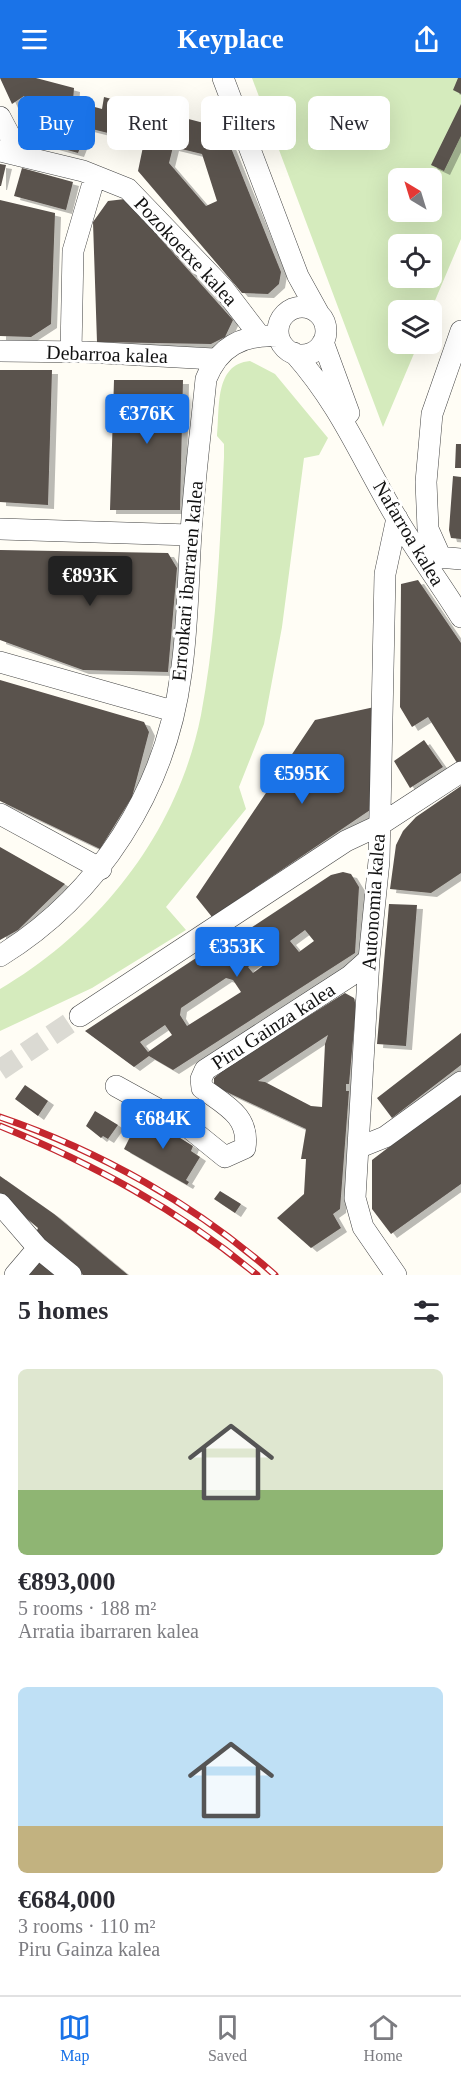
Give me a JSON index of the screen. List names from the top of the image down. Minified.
{"streets":{"street":["Pozokoetxe kalea","Debarroa kalea","Nafarroa kalea","Erronkari ibarraren kalea","Autonomia kalea","Piru Gainza kalea"]},"crossings":[["Pozokoetxe kalea","Nafarroa kalea"],["Debarroa kalea","Erronkari ibarraren kalea"],["Nafarroa kalea","Autonomia kalea"],["Autonomia kalea","Piru Gainza kalea"]],"north":"top left","page":{"header":"Keyplace","chip":["Buy","Rent","Filters","New"],"price":["€376K","€893K","€595K","€353K","€684K"],"heading":"5 homes","list":[{"name":"€893,000","note":"5 rooms · 188 m² · Arratia ibarraren kalea"},{"name":"€684,000","note":"3 rooms · 110 m² · Piru Gainza kalea"}],"tabs":["Map","Saved","Home"]}}
